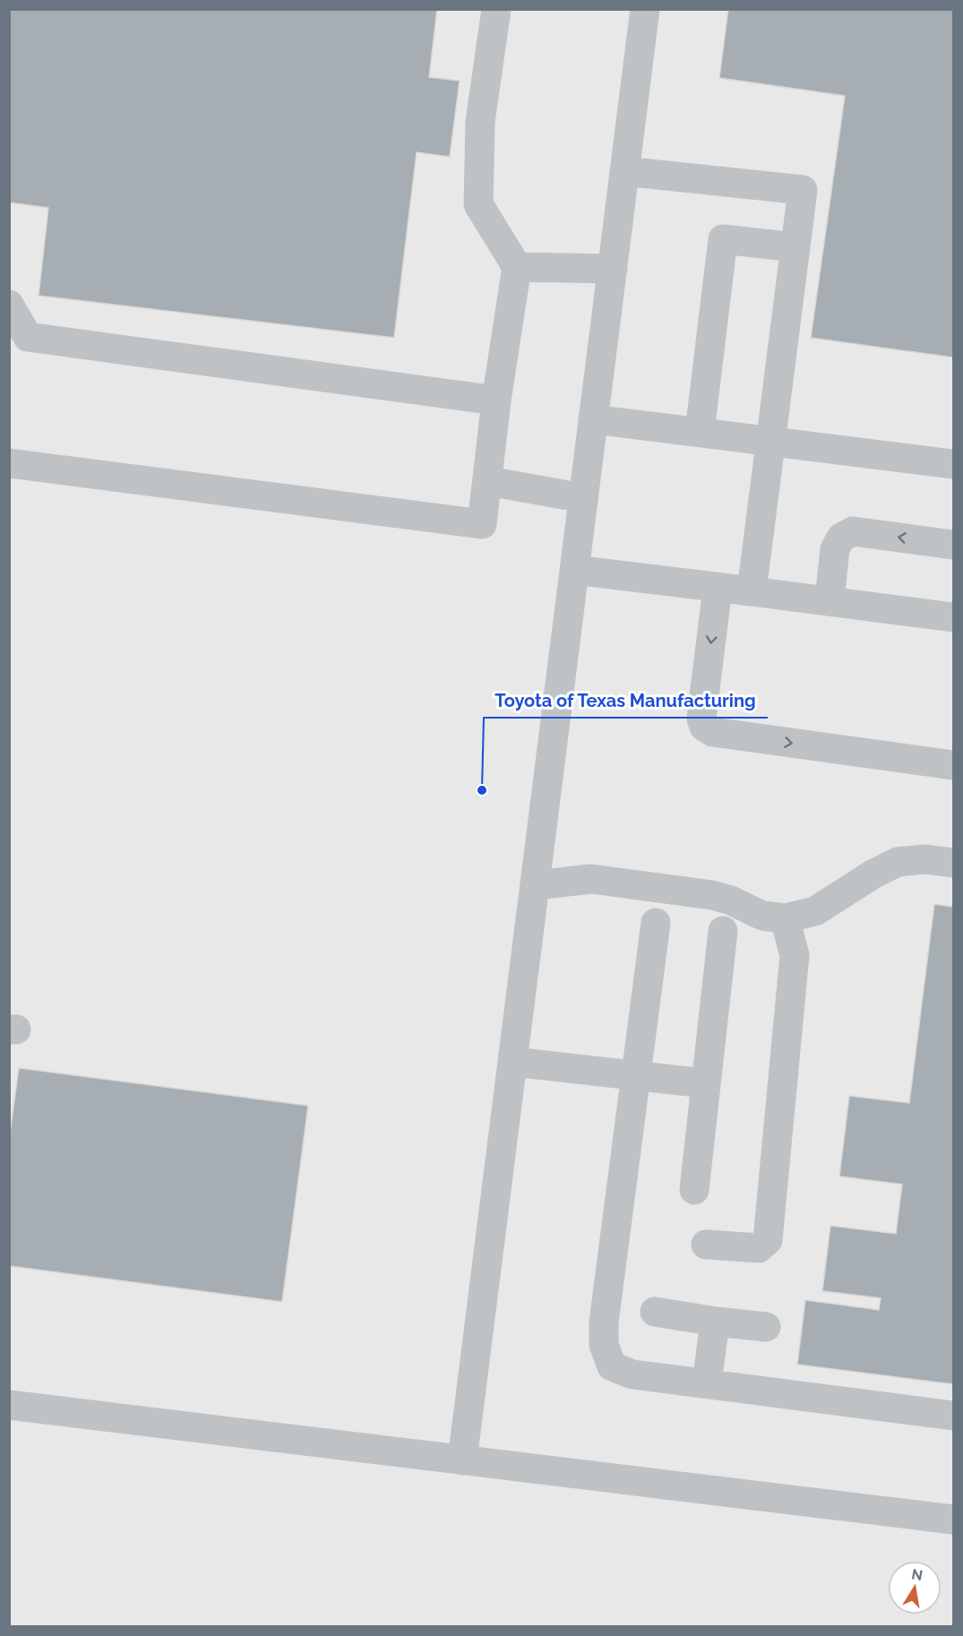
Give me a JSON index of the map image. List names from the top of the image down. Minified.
{"places":["Toyota of Texas Manufacturing"],"north":"top"}
